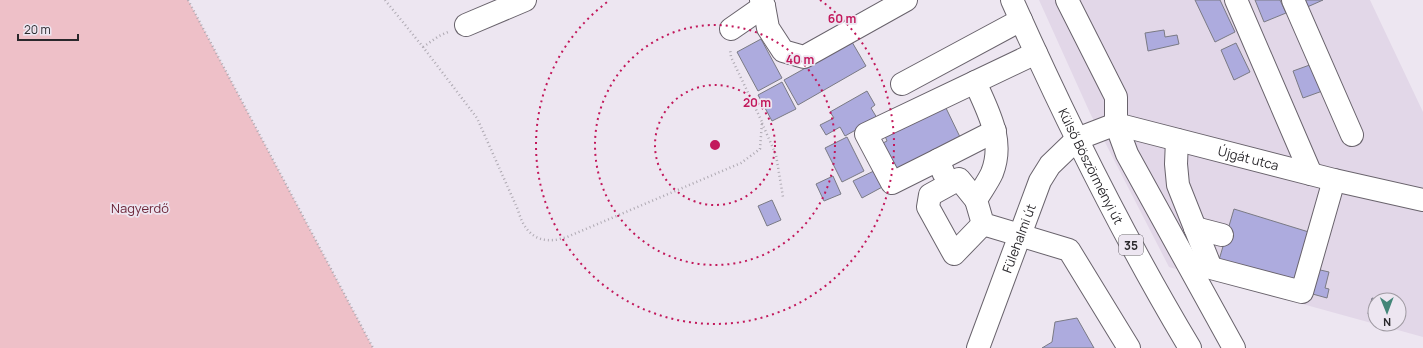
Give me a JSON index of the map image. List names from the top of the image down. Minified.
{"streets":{"main road":["Újgát utca","Külső Böszörményi út","Fülehalmi út","35"]},"crossings":[["Külső Böszörményi út","Fülehalmi út"]],"parks":["Nagyerdő"],"scale_bar":"20 m","north":"bottom","rings":["60 m","40 m","20 m"]}
